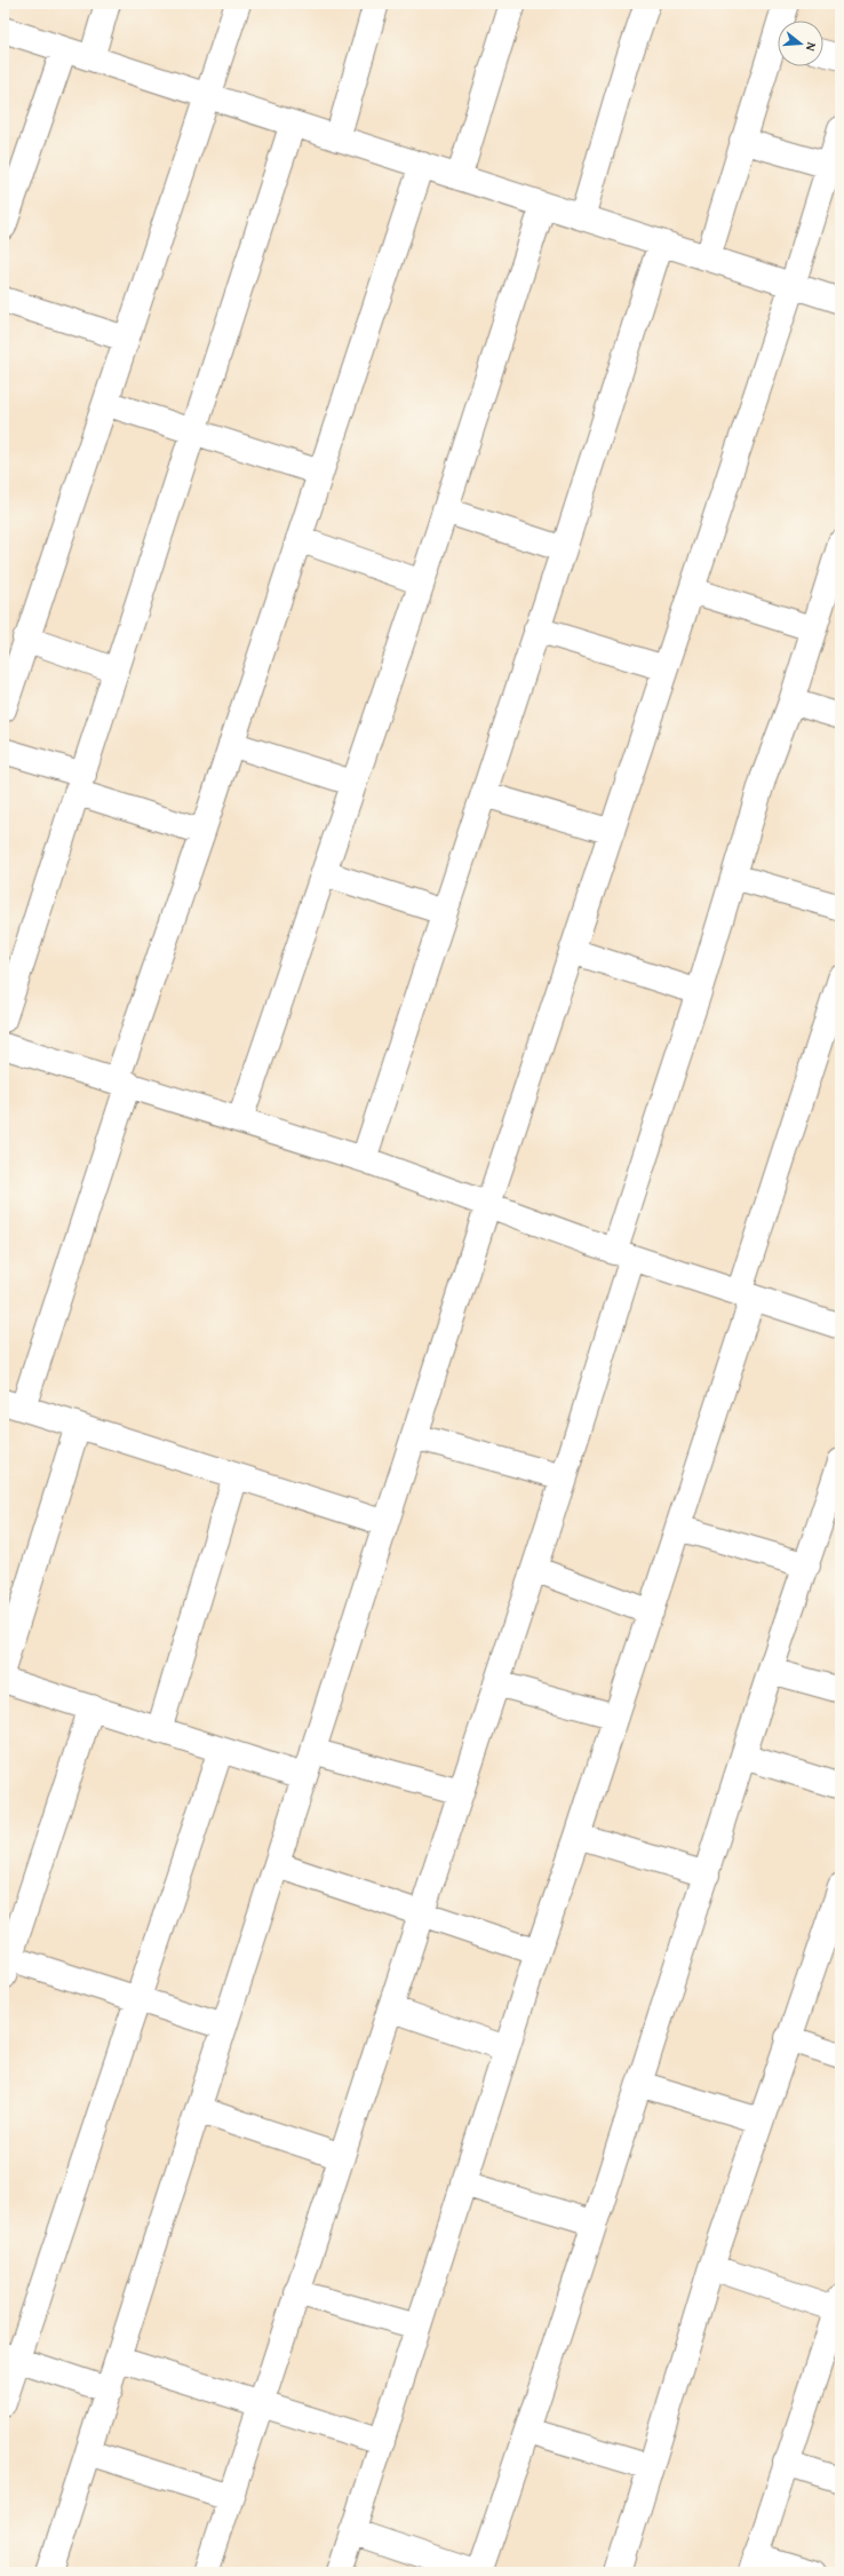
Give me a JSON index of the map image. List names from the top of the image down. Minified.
{"north":"right"}
